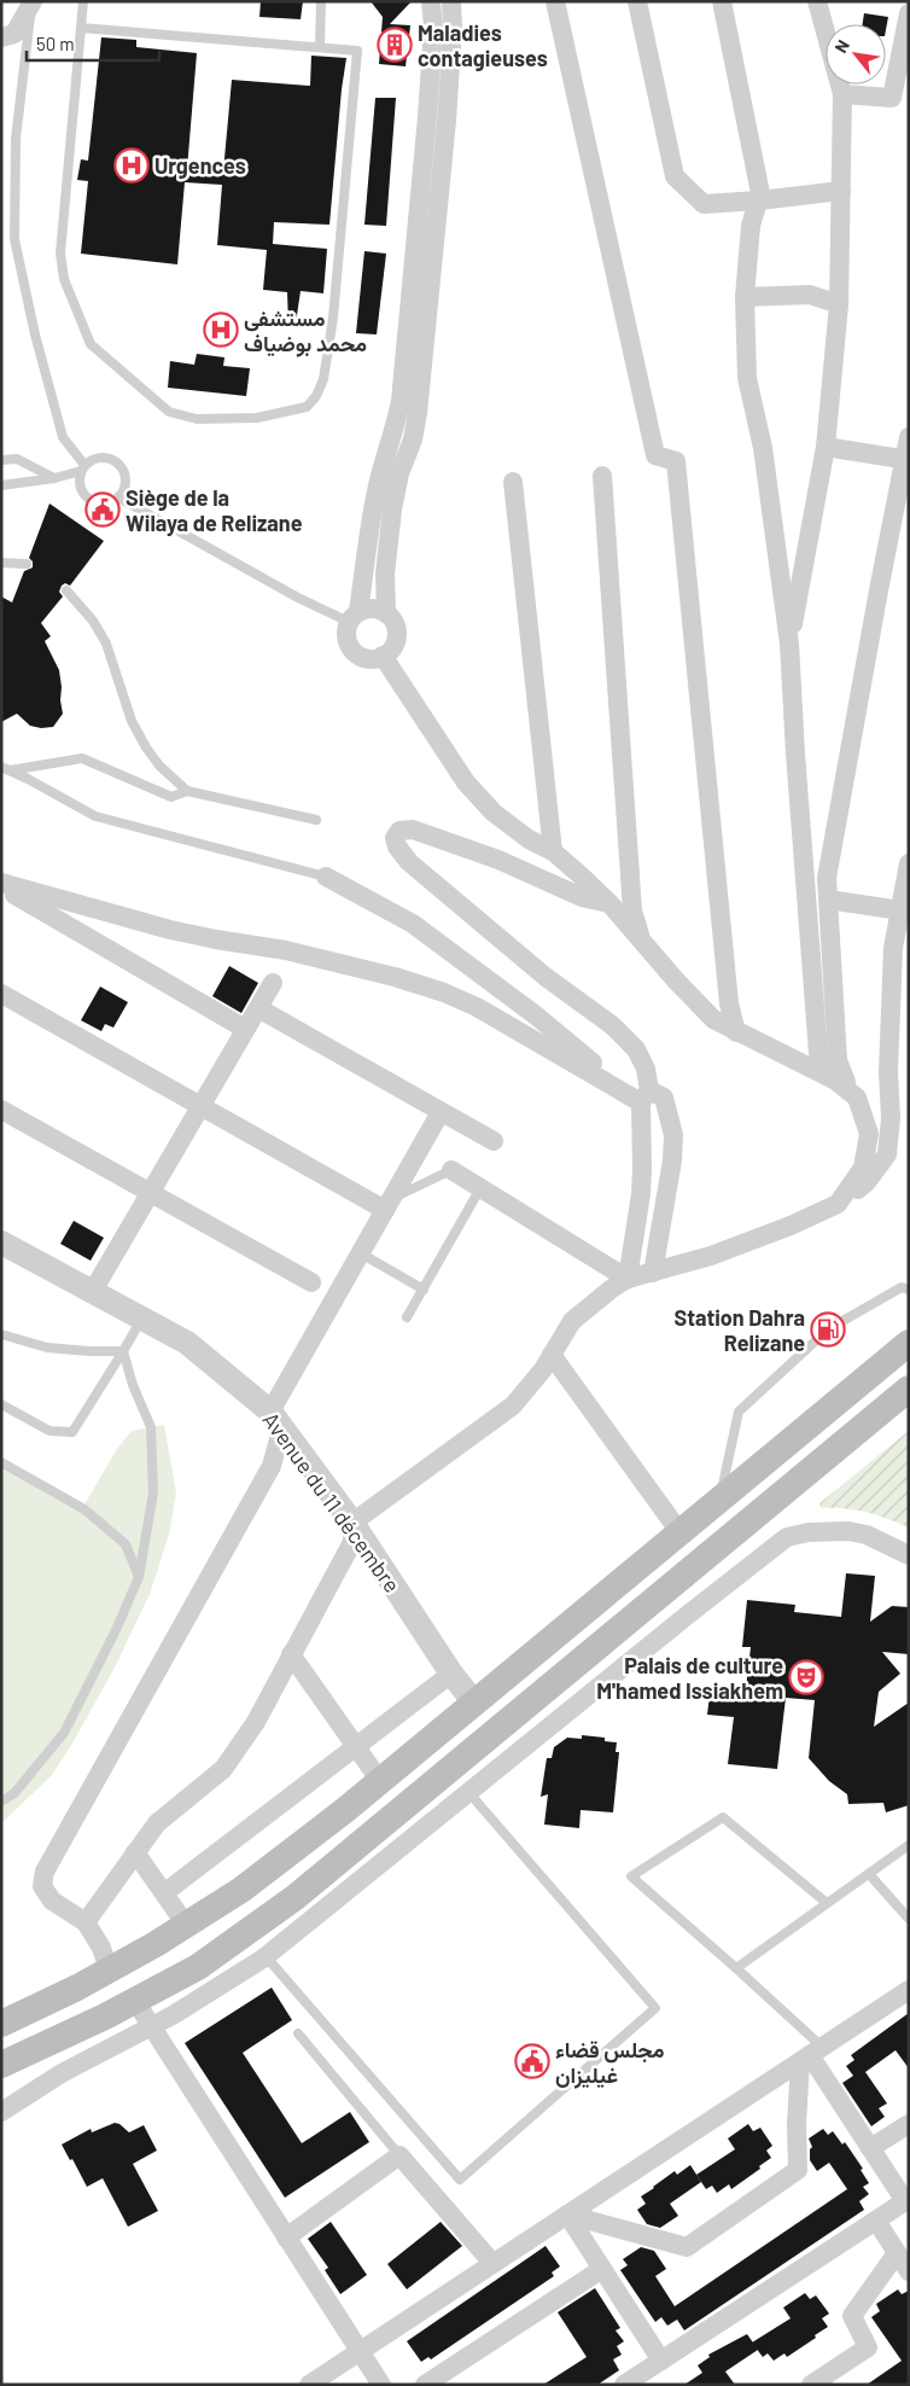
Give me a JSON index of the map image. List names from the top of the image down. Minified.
{"streets":{"street":["Avenue du 11 décembre"]},"places":{"building":["Maladies contagieuses"],"hospital":["Urgences","مستشفى محمد بوضياف"],"public building":["Siège de la Wilaya de Relizane","مجلس قضاء غيليزان"],"fuel station":["Station Dahra Relizane"],"theatre":["Palais de culture M'hamed Issiakhem"]},"scale_bar":"50 m","north":"top left"}
